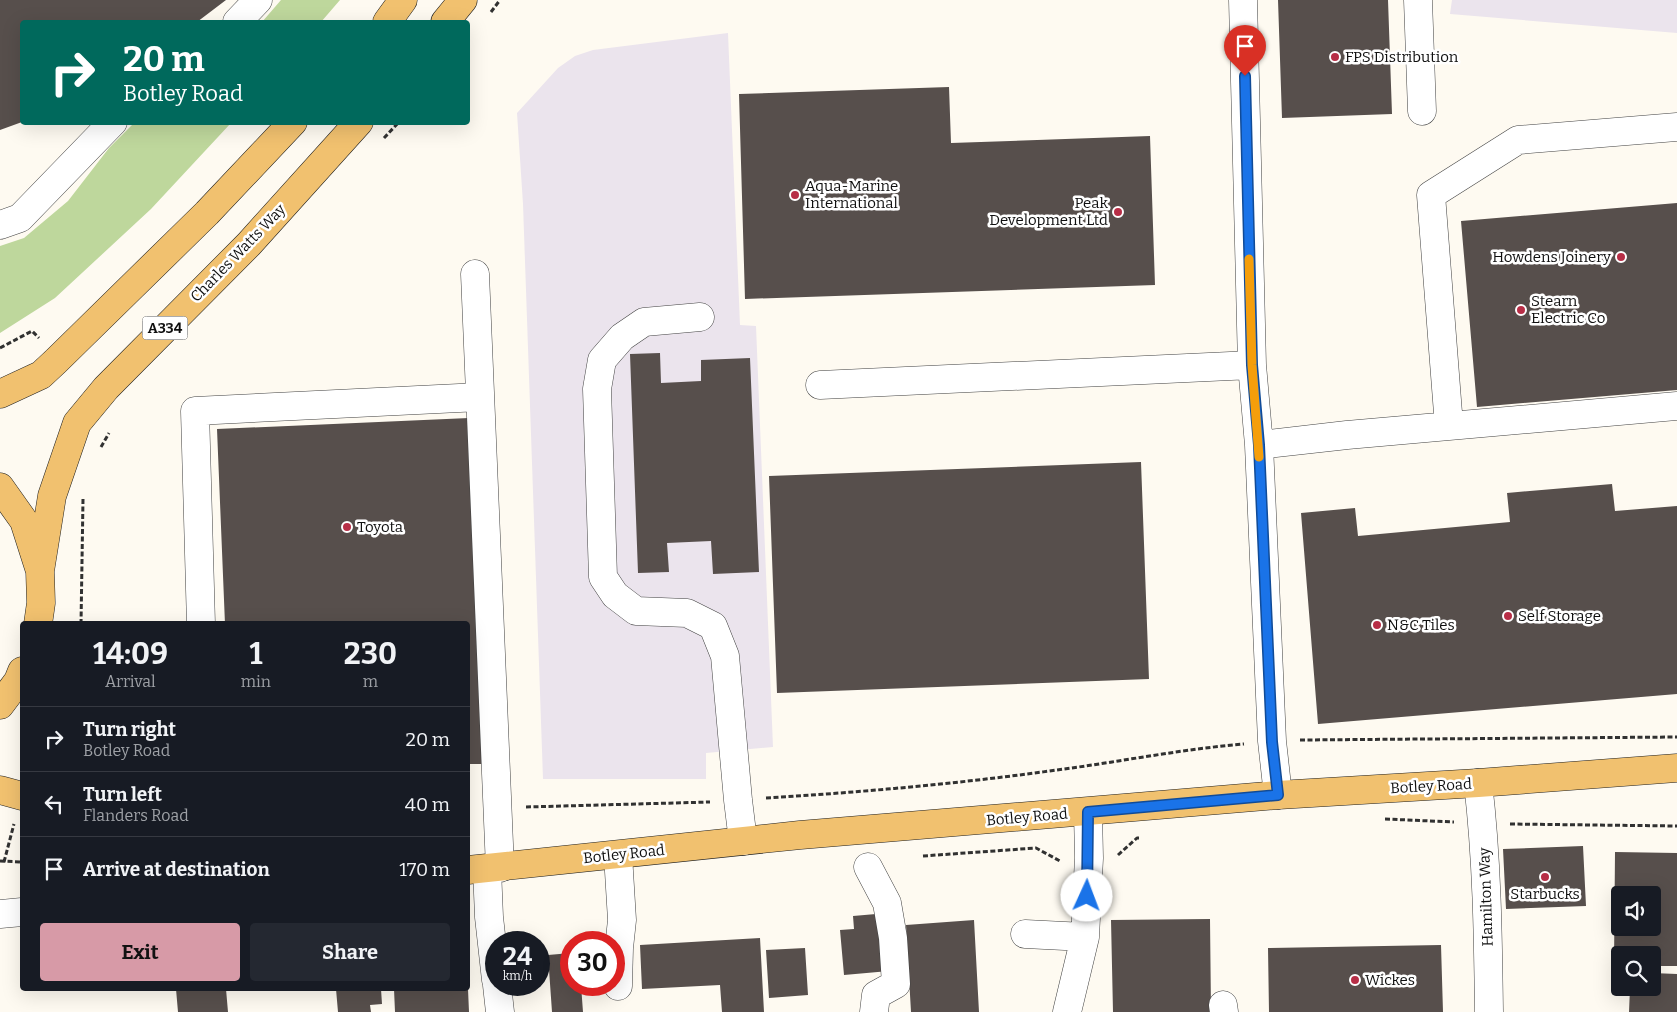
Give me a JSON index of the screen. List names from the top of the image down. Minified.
{"streets":{"main road":["Charles Watts Way","A334","Botley Road"],"street":["Hamilton Way"]},"crossings":[["Botley Road","Hamilton Way"]],"places":["FPS Distribution","Aqua-Marine International","Peak Development Ltd","Howdens Joinery","Stearn Electric Co","Toyota","Self Storage","N&C Tiles","Starbucks","Wickes"],"page":{"turn":["20 m","Botley Road"],"eta":["14:09","Arrival","1","min","230","m"],"list":[{"name":"Turn right","note":"Botley Road","value":"20 m"},{"name":"Turn left","note":"Flanders Road","value":"40 m"},{"name":"Arrive at destination","value":"170 m"}],"buttons":["Exit","Share"],"speed":"24 km/h","limit":"30"}}
